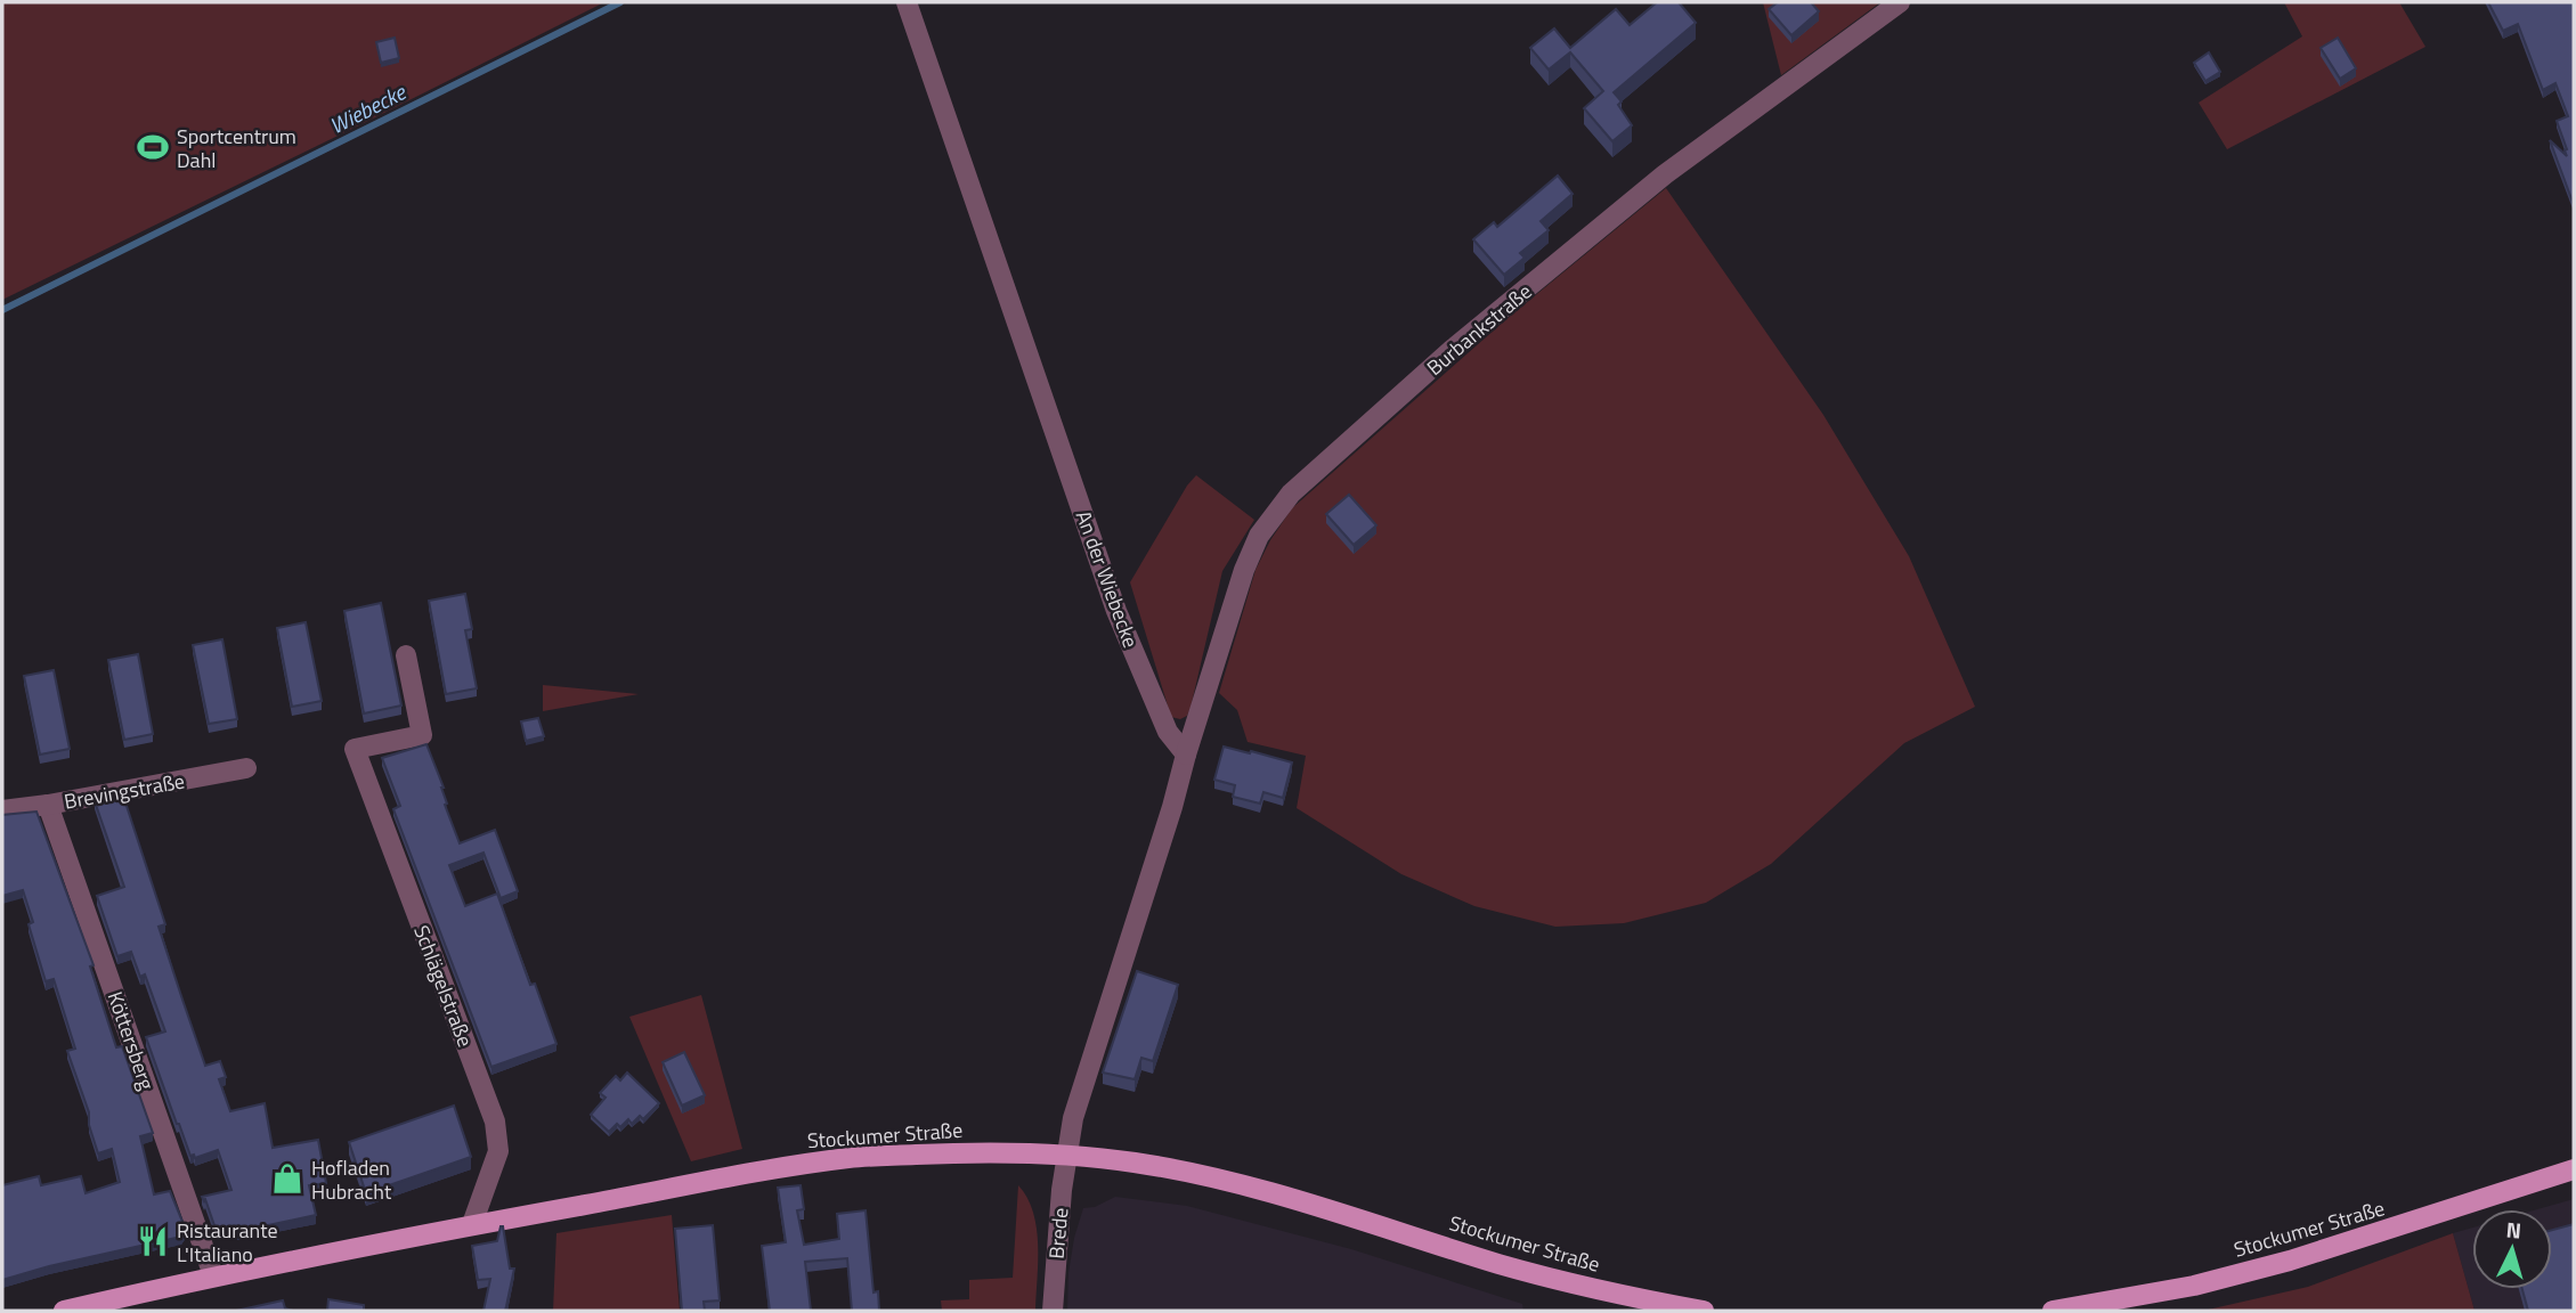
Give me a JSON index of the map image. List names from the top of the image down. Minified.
{"streets":{"main road":["Stockumer Straße"],"street":["Burbankstraße","An der Wiebecke","Brevingstraße","Schlägelstraße","Köttersberg","Brede"]},"crossings":[["Burbankstraße","An der Wiebecke"],["Brevingstraße","Köttersberg"],["Schlägelstraße","Stockumer Straße"],["Köttersberg","Stockumer Straße"],["Stockumer Straße","Brede"]],"water":["Wiebecke"],"places":{"sports":["Sportcentrum Dahl"],"shop":["Hofladen Hubracht"],"restaurant":["Ristaurante L'Italiano"]},"north":"top"}
